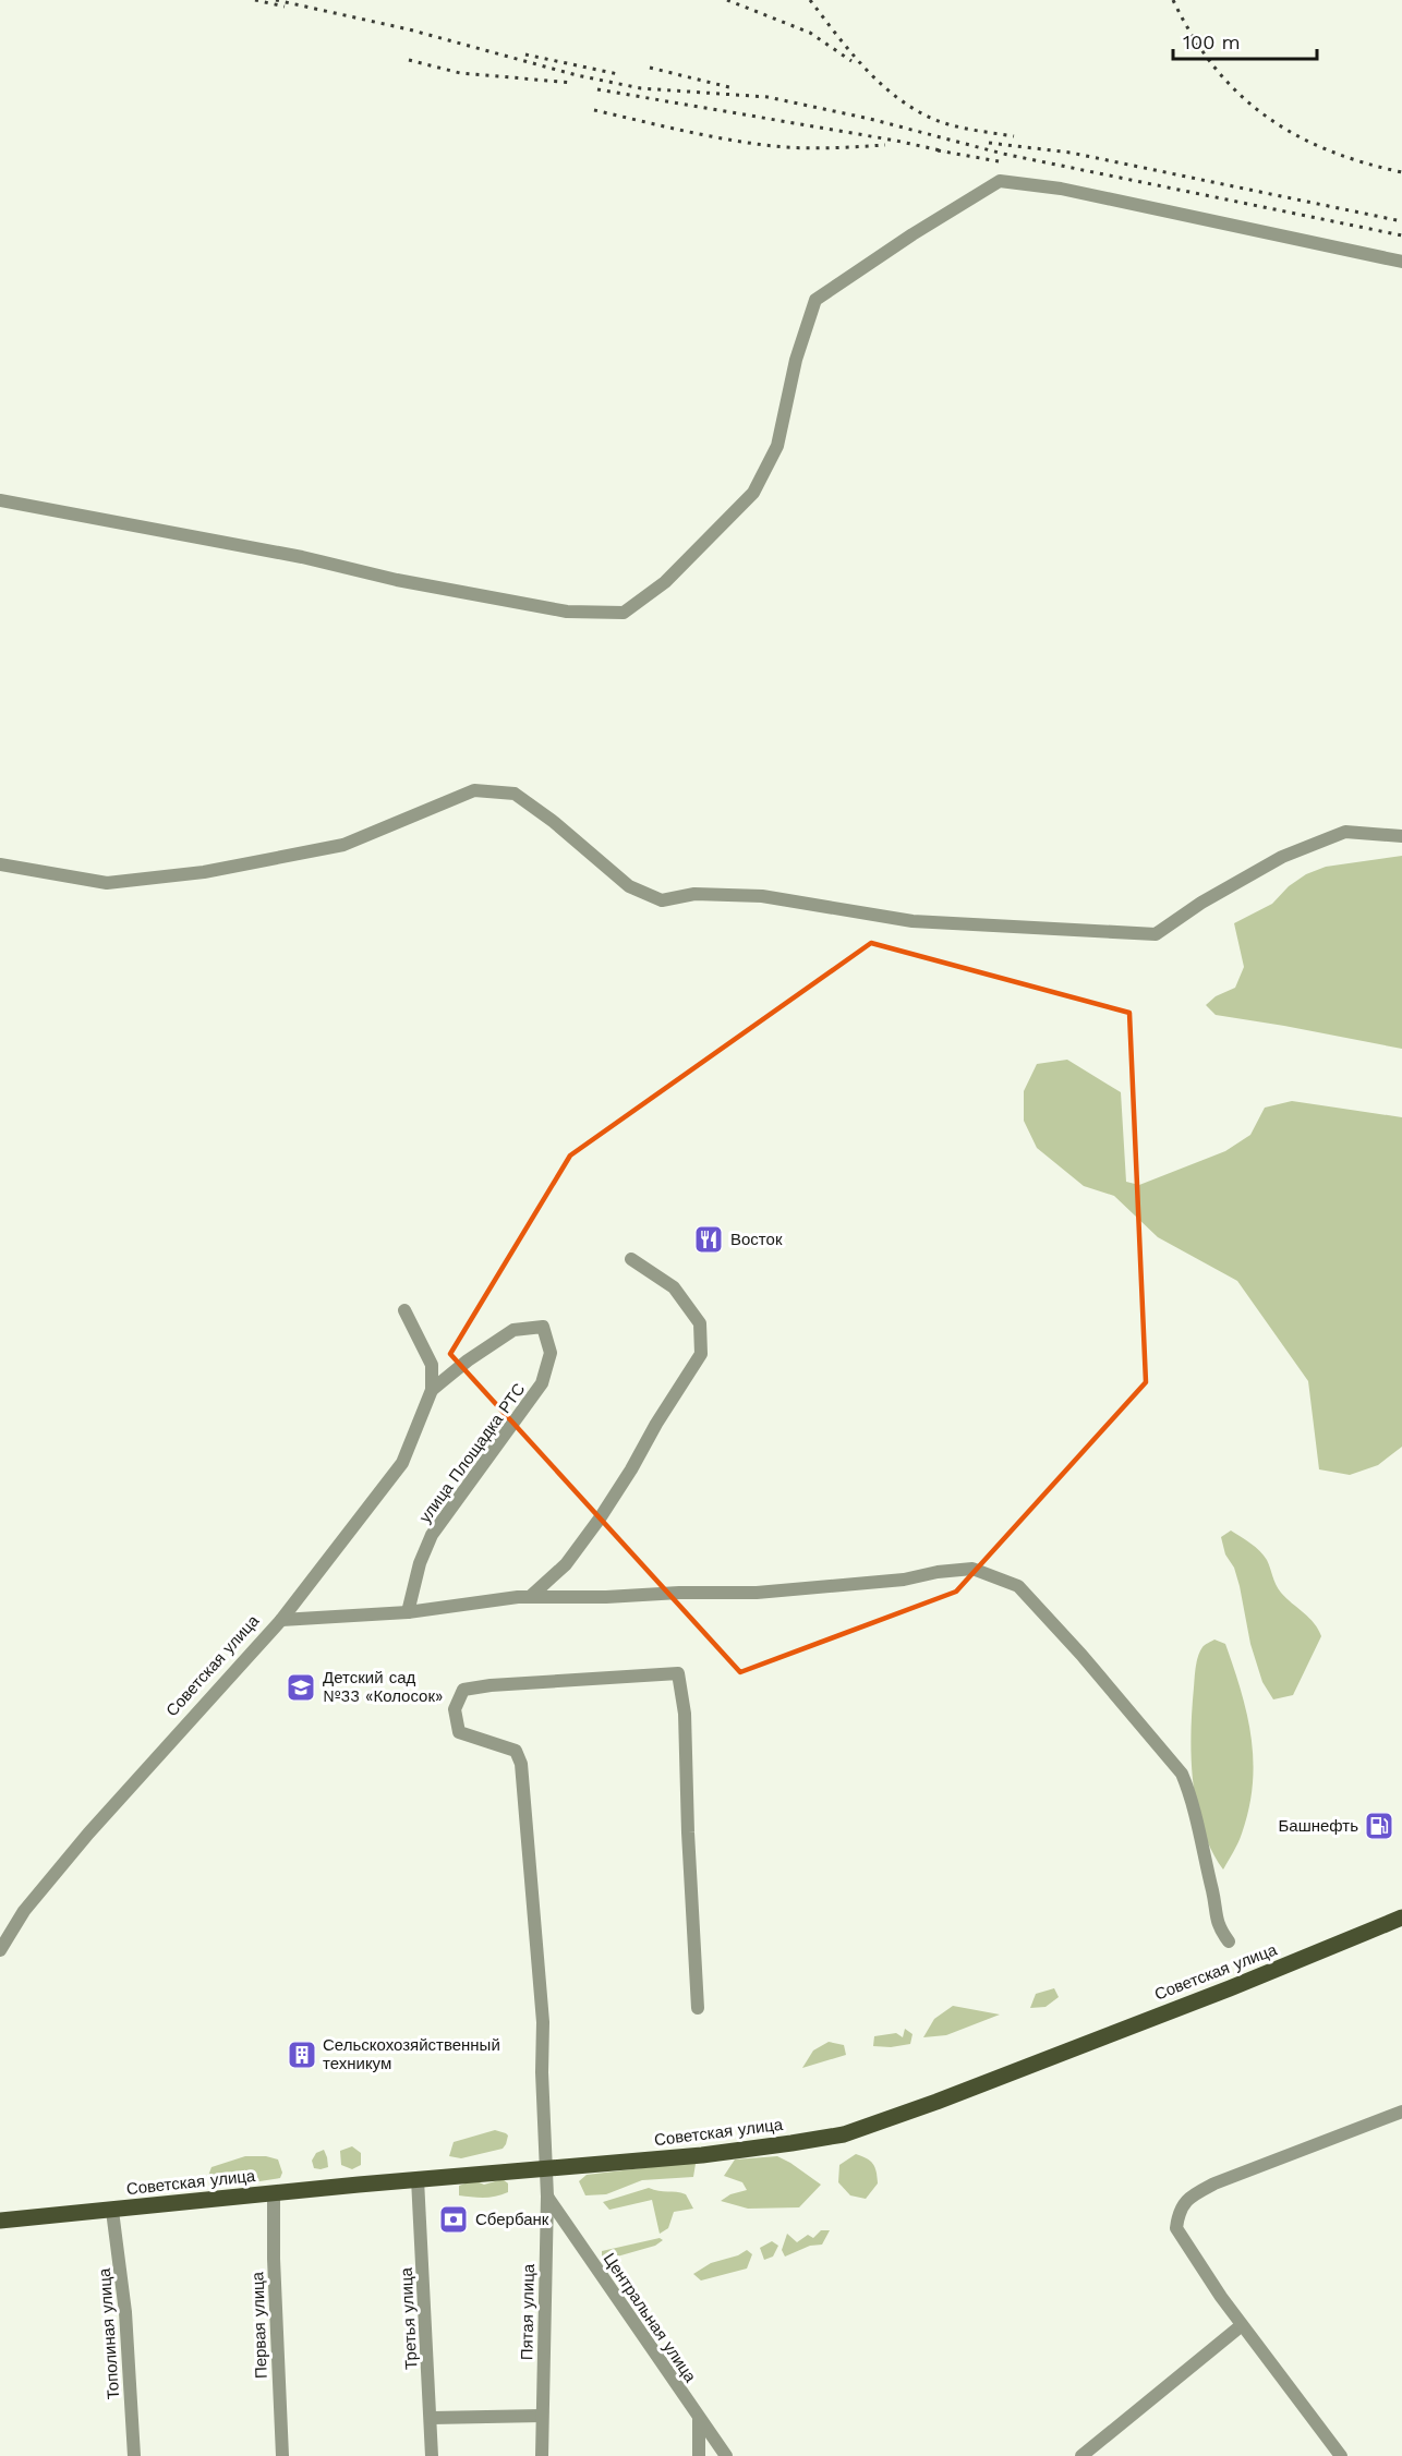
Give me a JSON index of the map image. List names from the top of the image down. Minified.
{"streets":{"main road":["Советская улица"],"street":["улица Площадка РТС","Пятая улица","Центральная улица","Третья улица","Первая улица","Тополиная улица"]},"crossings":[["улица Площадка РТС","Советская улица"],["Советская улица","Пятая улица"],["Советская улица","Третья улица"],["Советская улица","Первая улица"],["Советская улица","Тополиная улица"],["Пятая улица","Центральная улица"]],"places":{"restaurant":["Восток"],"school or university":["Детский сад №33 «Колосок»"],"fuel station":["Башнефть"],"building":["Сельскохозяйственный техникум"],"bank":["Сбербанк"]},"scale_bar":"100 m"}
